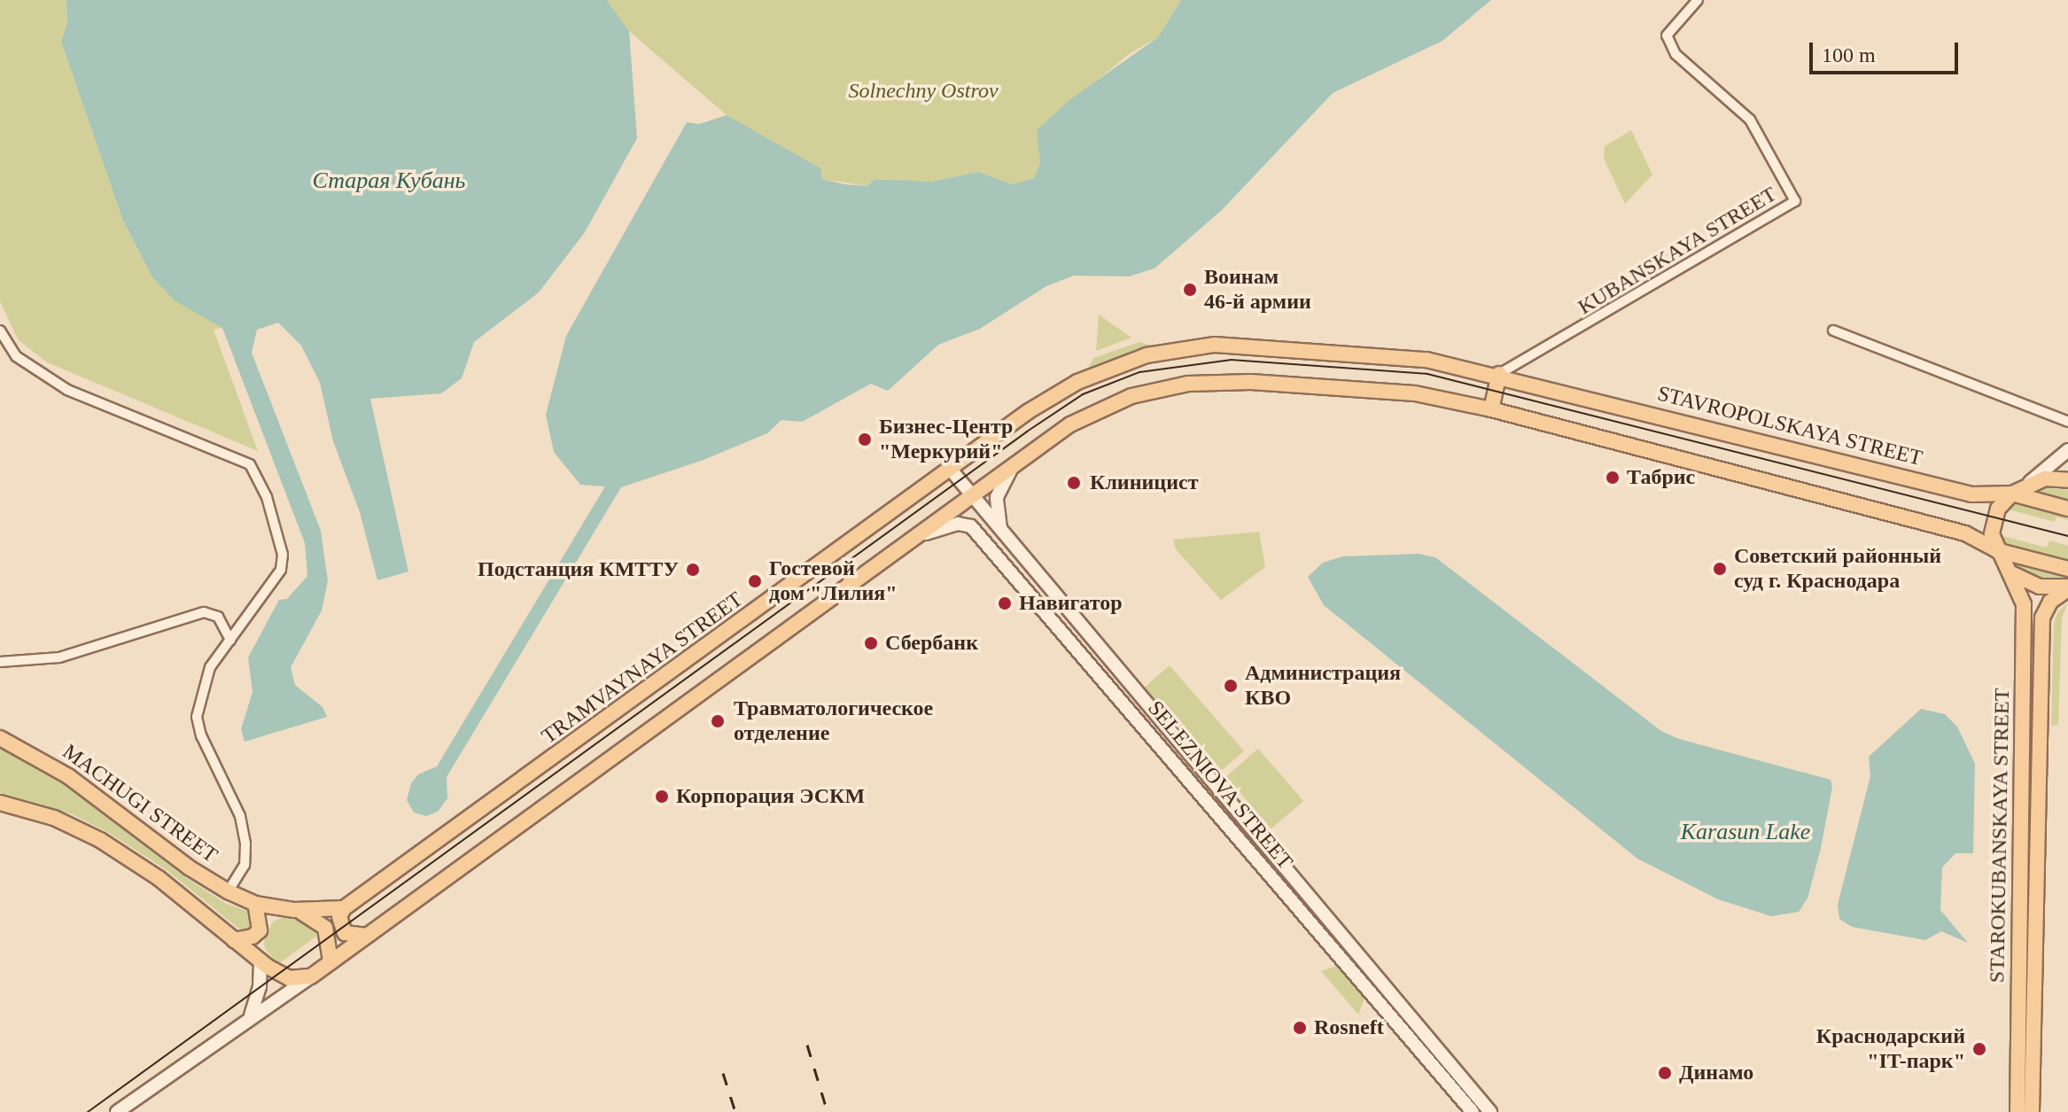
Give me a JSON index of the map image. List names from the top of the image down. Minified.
{"streets":{"main road":["STAVROPOLSKAYA STREET","TRAMVAYNAYA STREET","SELEZNIOVA STREET","MACHUGI STREET","STAROKUBANSKAYA STREET"],"street":["KUBANSKAYA STREET"]},"crossings":[["KUBANSKAYA STREET","STAVROPOLSKAYA STREET"],["STAVROPOLSKAYA STREET","TRAMVAYNAYA STREET"],["TRAMVAYNAYA STREET","SELEZNIOVA STREET"],["TRAMVAYNAYA STREET","MACHUGI STREET"]],"water":["Старая Кубань","Karasun Lake"],"parks":["Solnechny Ostrov"],"places":["Воинам 46-й армии","Бизнес-Центр \"Меркурий\"","Табрис","Клиницист","Советский районный суд г. Краснодара","Подстанция КМТТУ","Гостевой дом \"Лилия\"","Навигатор","Сбербанк","Администрация КВО","Травматологическое отделение","Корпорация ЭСКМ","Rosneft","Краснодарский \"IT-парк\"","Динамо"],"scale_bar":"100 m"}
